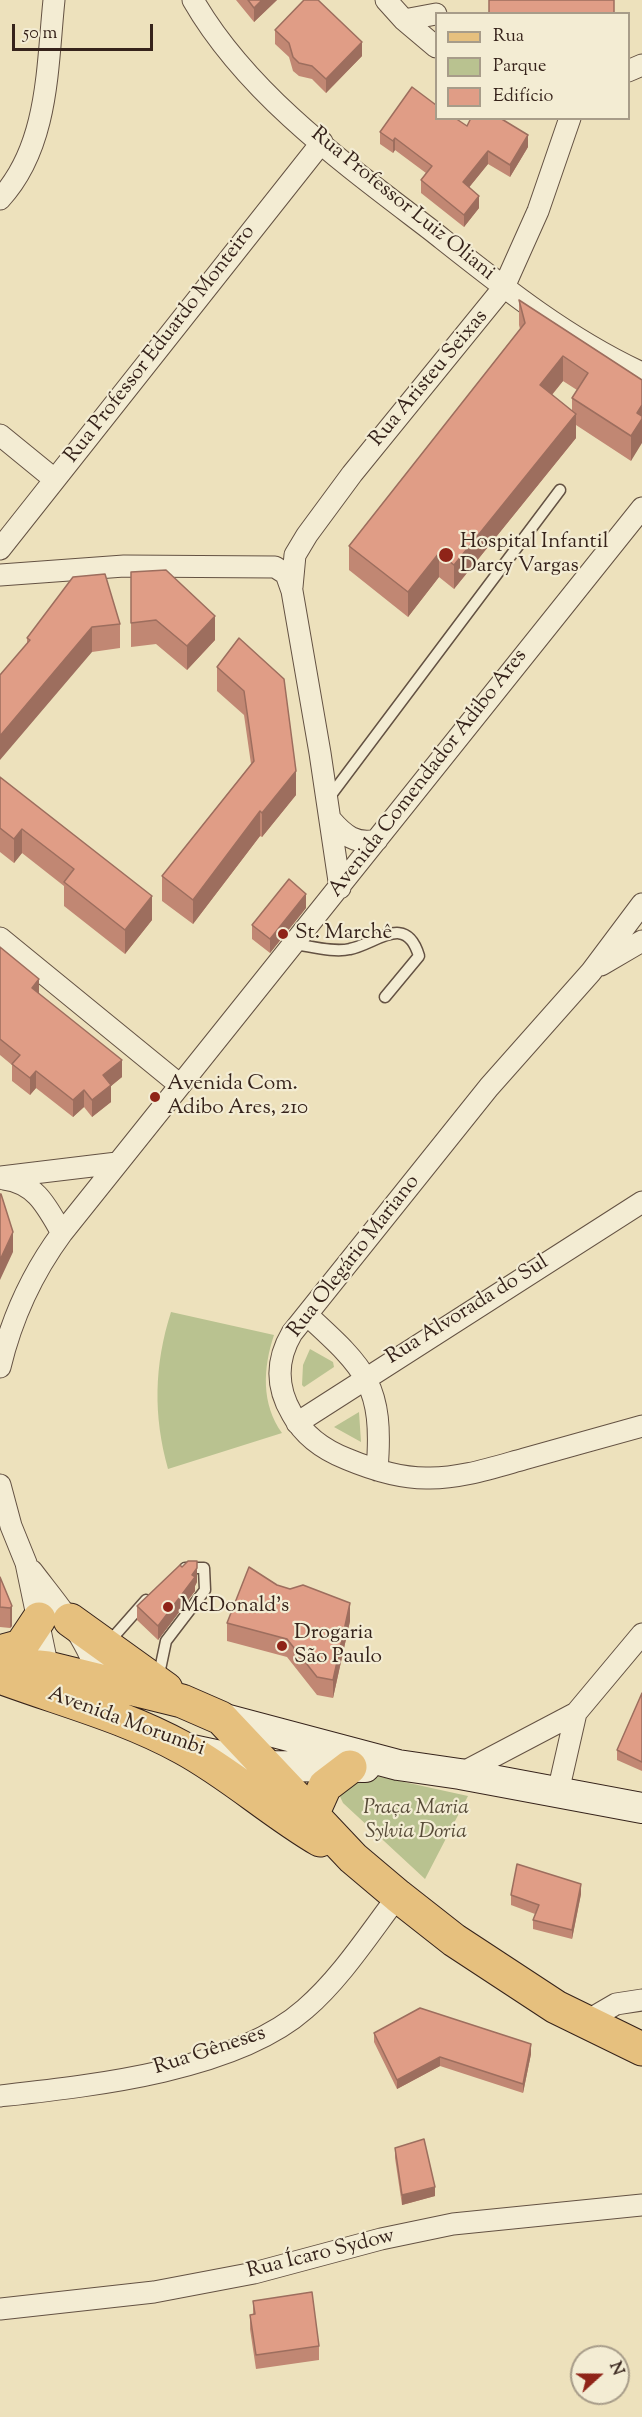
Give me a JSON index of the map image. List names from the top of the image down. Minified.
{"streets":{"main road":["Avenida Morumbi"],"street":["Rua Professor Luiz Oliani","Rua Professor Eduardo Monteiro","Rua Aristeu Seixas","Avenida Comendador Adibo Ares","Rua Olegário Mariano","Rua Alvorada do Sul","Rua Gêneses","Rua Ícaro Sydow"]},"crossings":[["Rua Professor Luiz Oliani","Rua Professor Eduardo Monteiro"],["Rua Professor Luiz Oliani","Rua Aristeu Seixas"],["Rua Olegário Mariano","Rua Alvorada do Sul"]],"parks":["Praça Maria Sylvia Doria"],"places":["Hospital Infantil Darcy Vargas","St. Marchê","Avenida Com. Adibo Ares, 210","McDonald's","Drogaria São Paulo"],"legend":["Rua","Parque","Edifício"],"scale_bar":"50 m","north":"right"}
